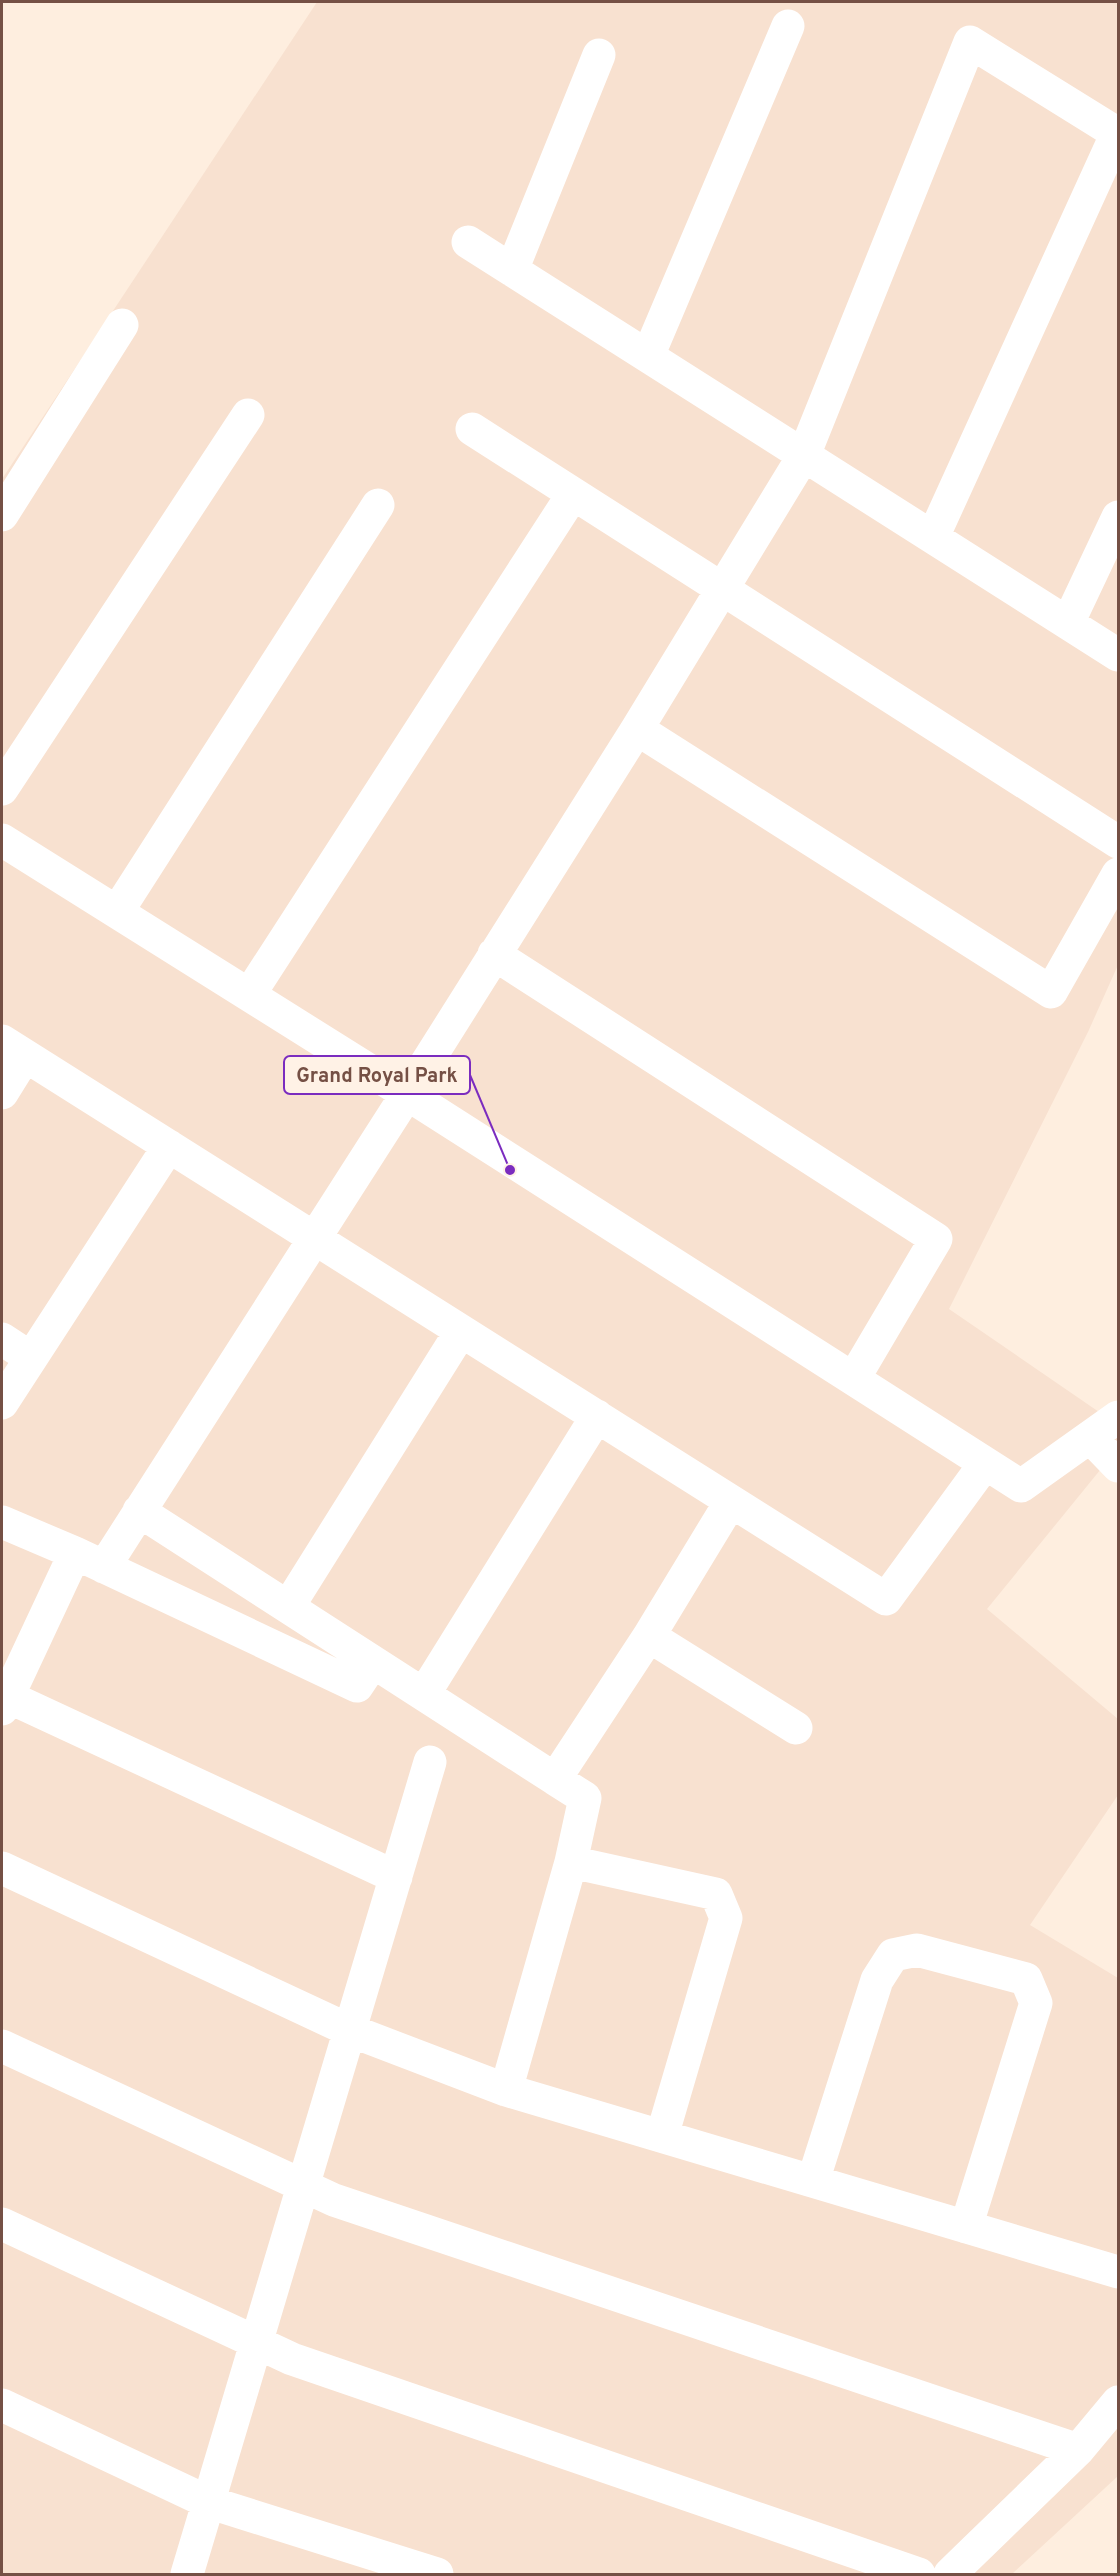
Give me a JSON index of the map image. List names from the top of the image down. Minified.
{"places":["Grand Royal Park"]}
